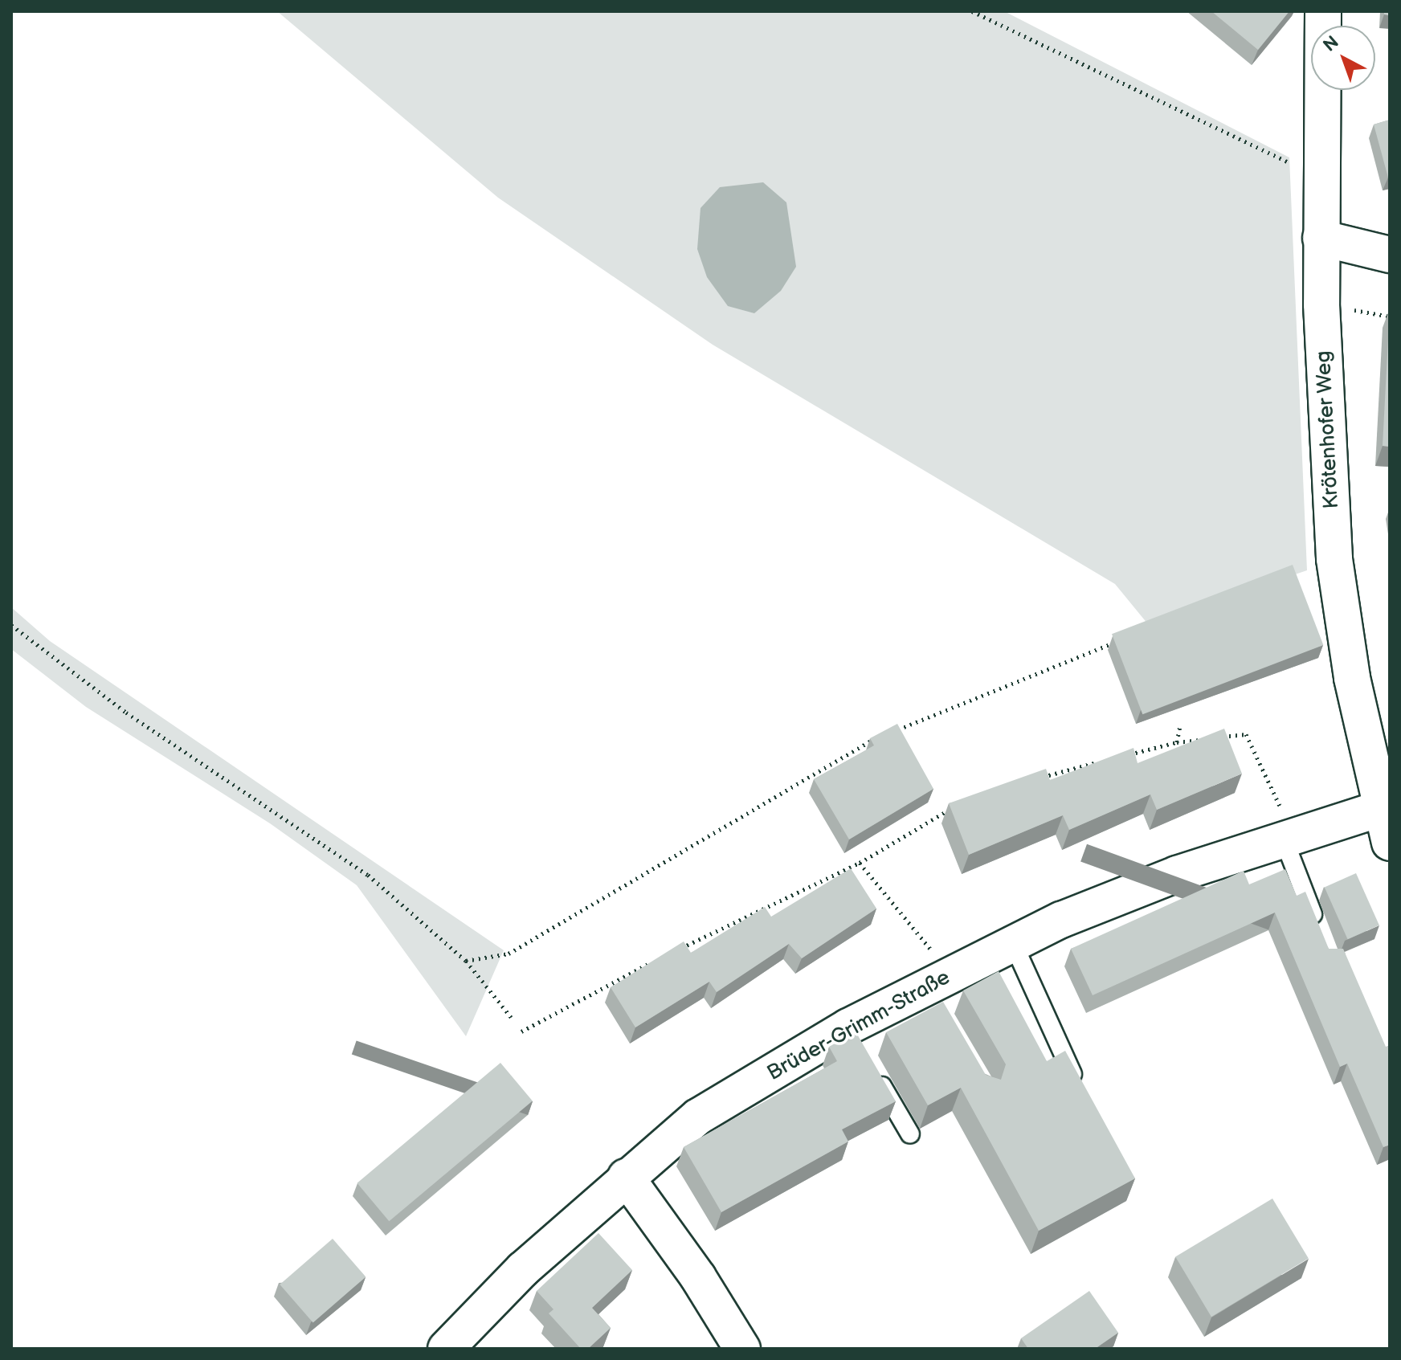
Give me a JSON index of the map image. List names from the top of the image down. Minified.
{"streets":{"street":["Krötenhofer Weg","Brüder-Grimm-Straße"]},"crossings":[["Krötenhofer Weg","Brüder-Grimm-Straße"]],"north":"top left"}
